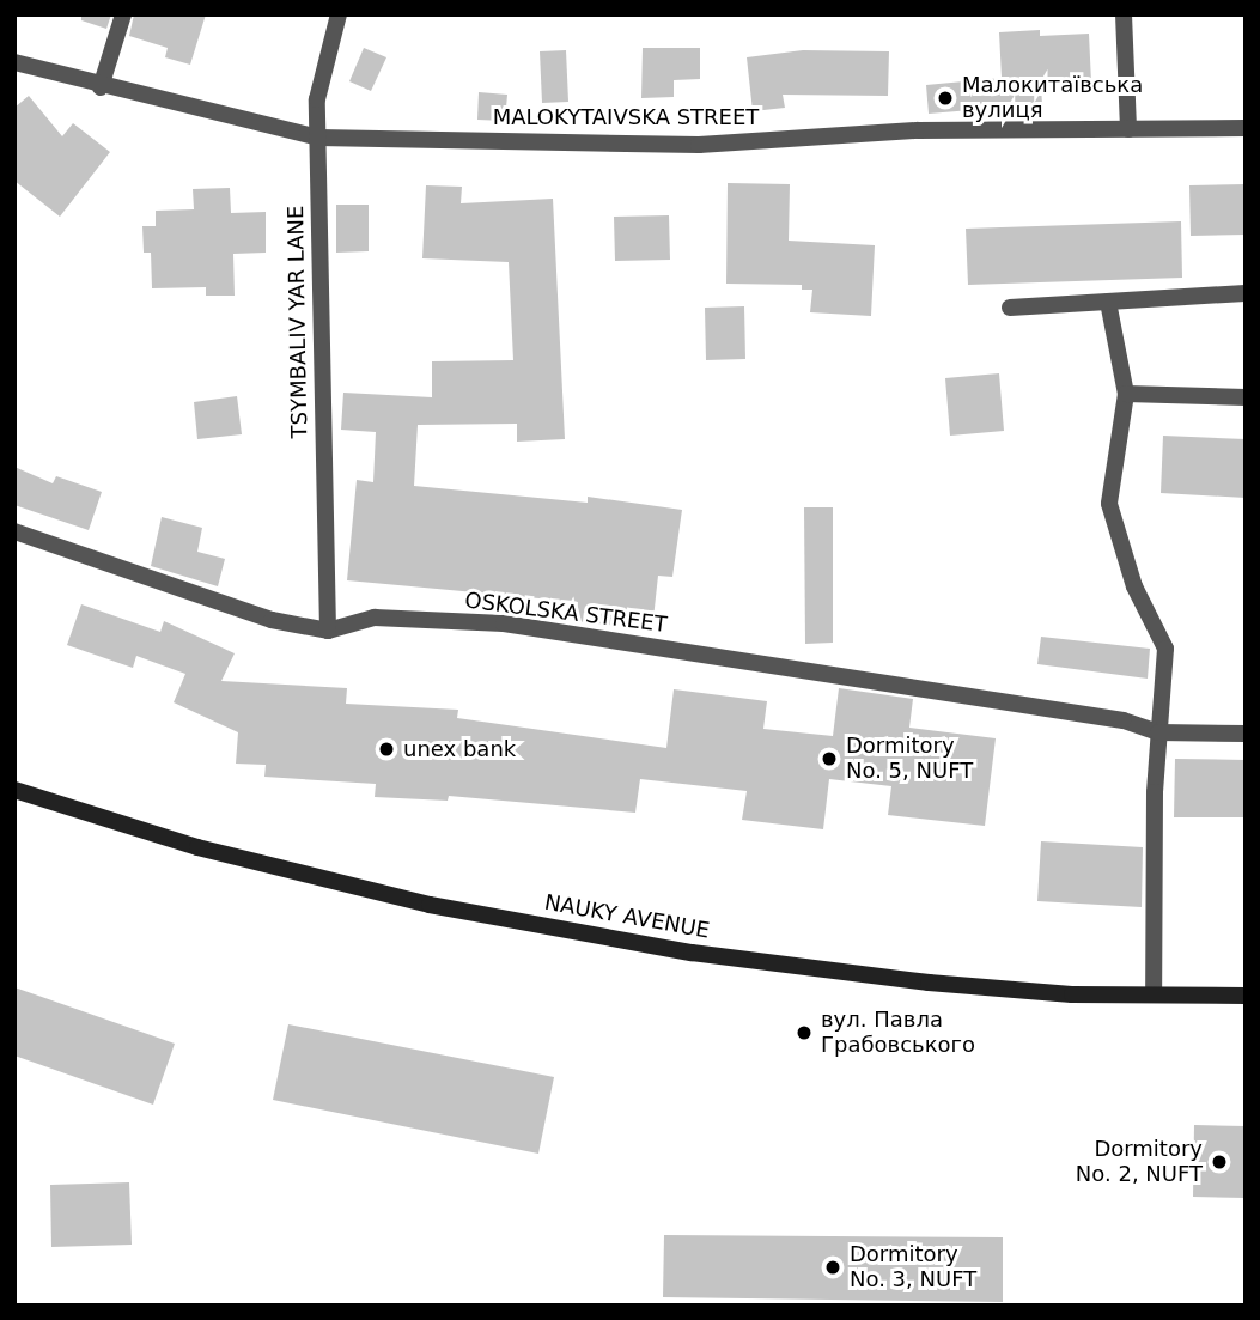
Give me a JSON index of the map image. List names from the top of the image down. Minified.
{"streets":{"main road":["NAUKY AVENUE"],"street":["MALOKYTAIVSKA STREET","TSYMBALIV YAR LANE","OSKOLSKA STREET"]},"crossings":[["MALOKYTAIVSKA STREET","TSYMBALIV YAR LANE"],["TSYMBALIV YAR LANE","OSKOLSKA STREET"]],"places":["Малокитаївська вулиця","unex bank","Dormitory No. 5, NUFT","вул. Павла Грабовського","Dormitory No. 2, NUFT","Dormitory No. 3, NUFT"]}
